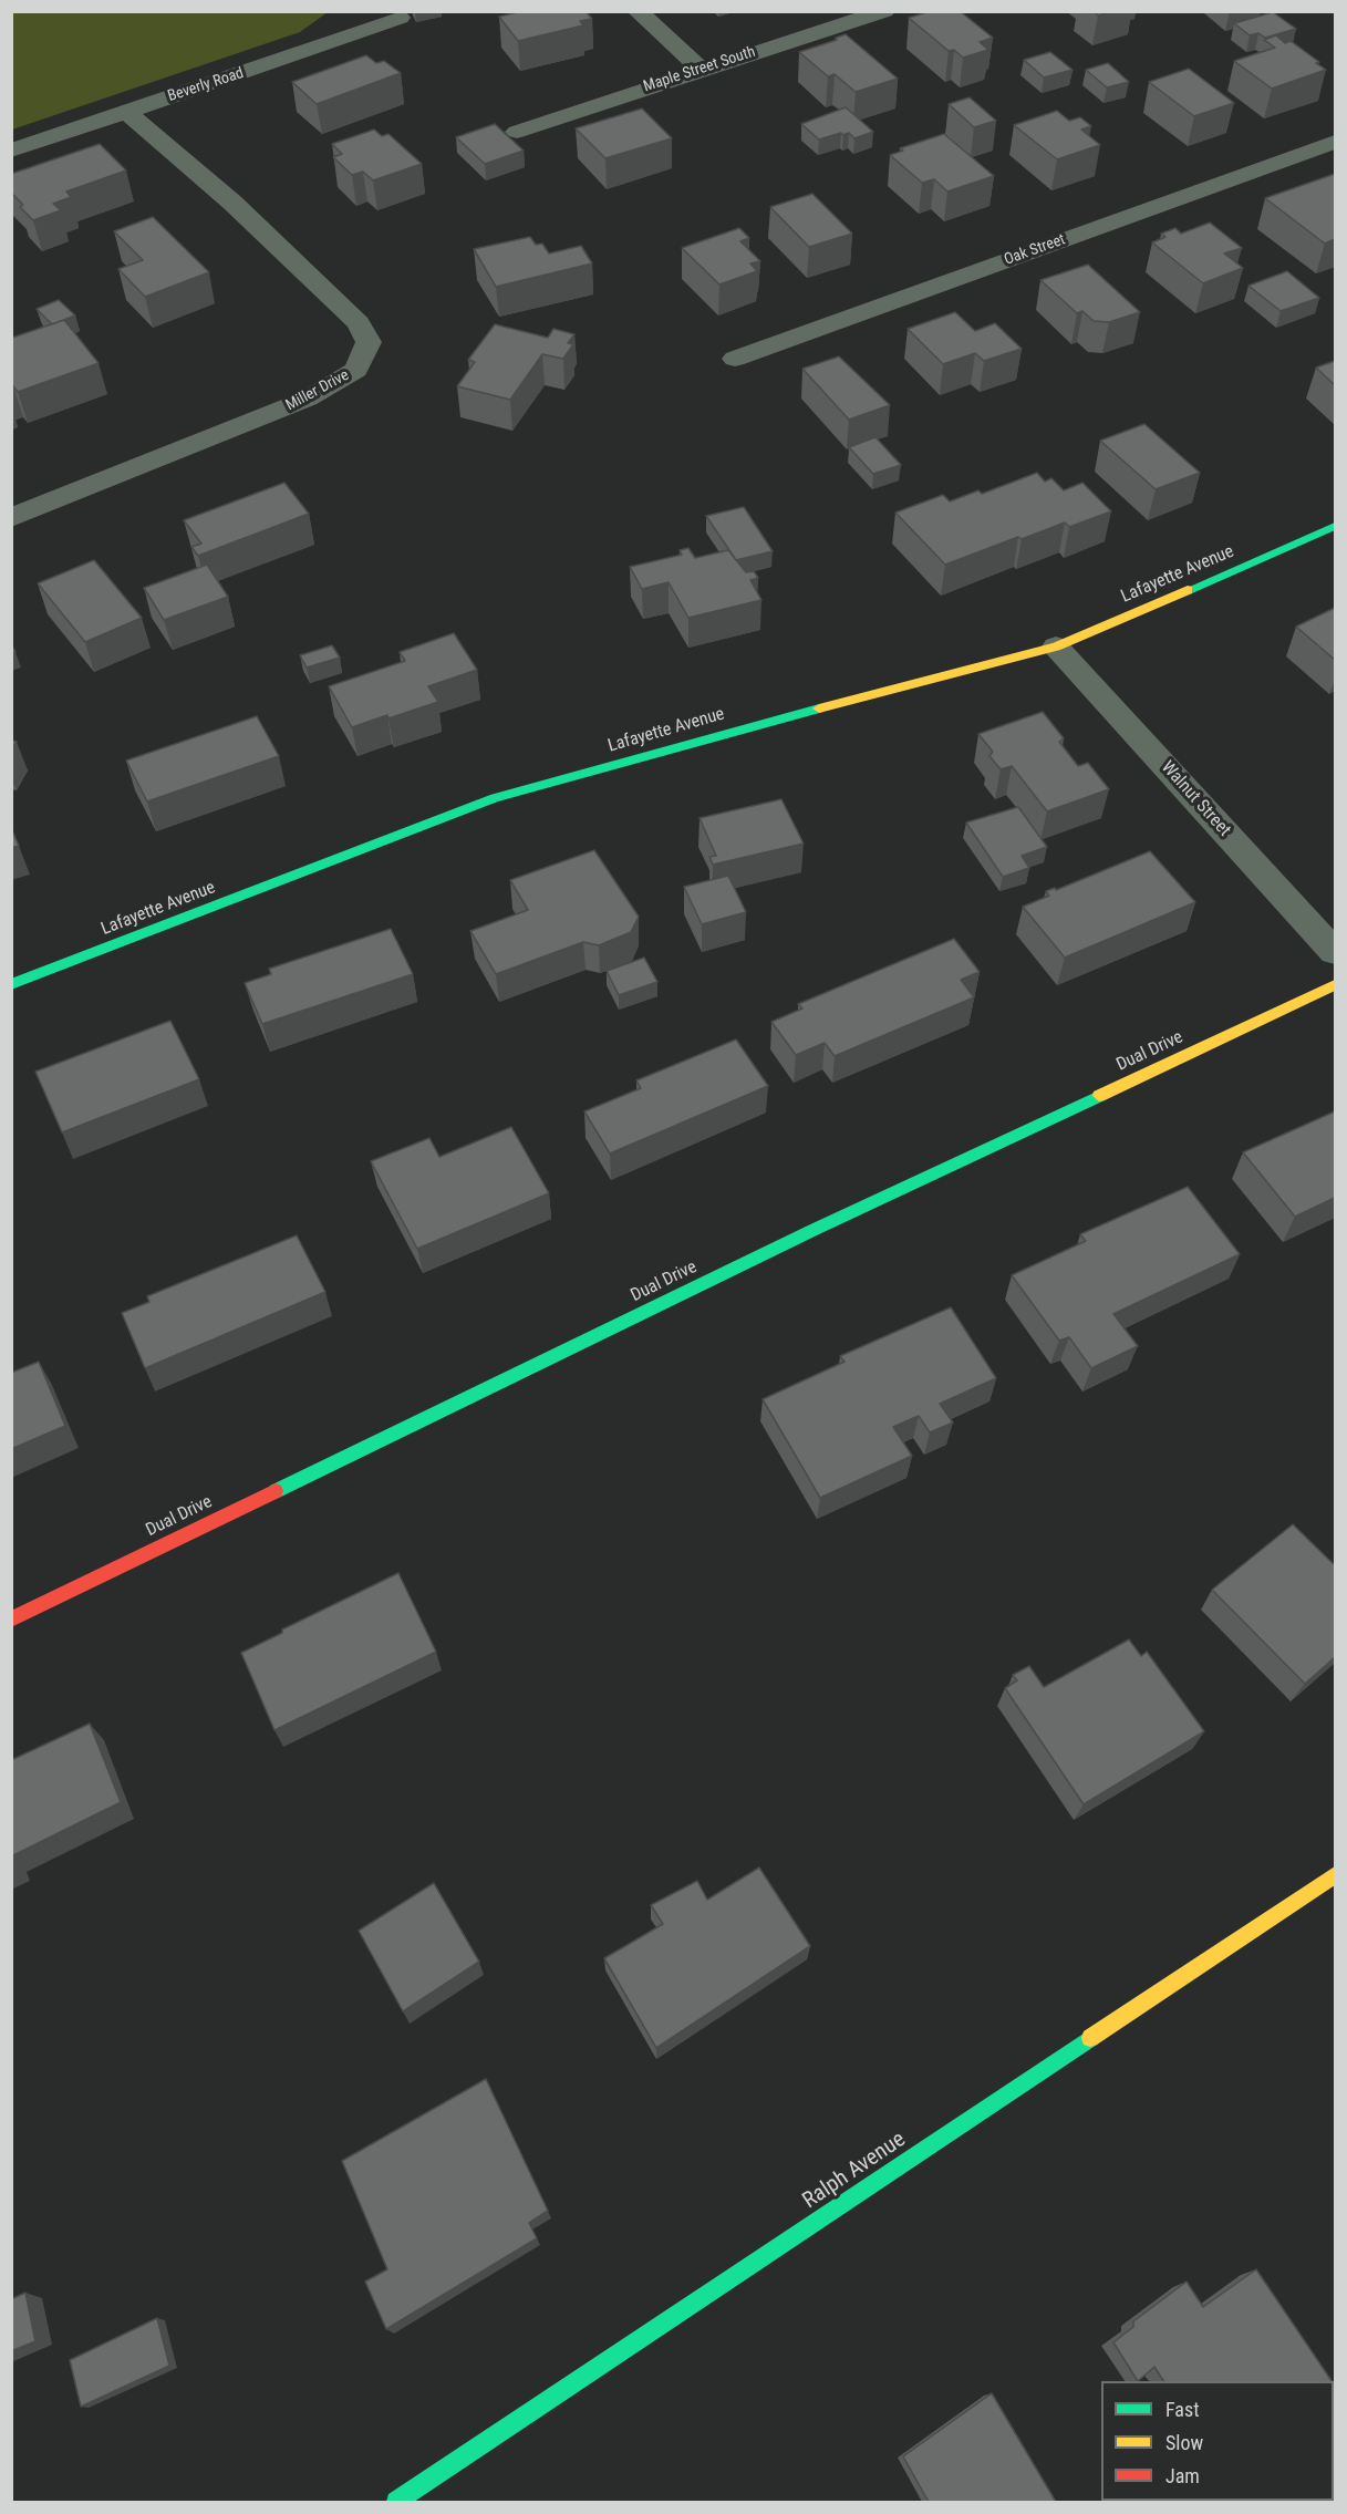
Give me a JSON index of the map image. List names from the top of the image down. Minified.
{"streets":{"street":["Maple Street South","Beverly Road","Oak Street","Miller Drive","Lafayette Avenue","Walnut Street","Dual Drive","Ralph Avenue"]},"crossings":[["Beverly Road","Miller Drive"],["Lafayette Avenue","Walnut Street"]],"legend":["Fast","Slow","Jam"]}
